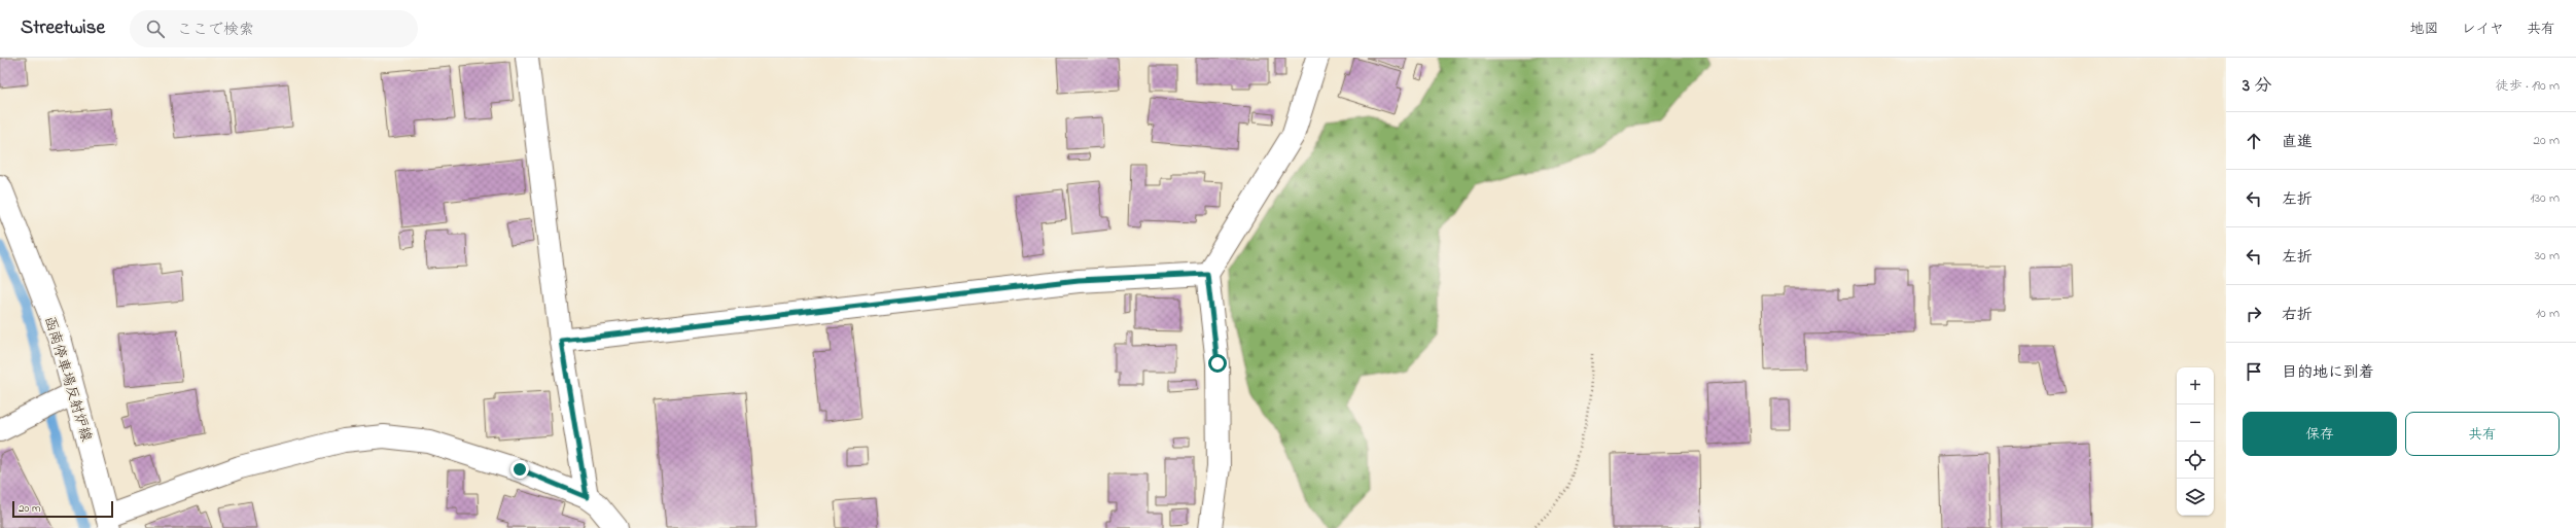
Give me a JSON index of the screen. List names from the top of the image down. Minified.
{"streets":{"street":["函南停車場反射炉線"]},"scale_bar":"20 m","page":{"header":"Streetwise","search":"ここで検索","nav":["地図","レイヤ","共有"],"heading":["3 分","徒歩 · 190 m"],"list":[["直進","20 m"],["左折","130 m"],["左折","30 m"],["右折","10 m"],"目的地に到着"],"map_buttons":["+","−"],"buttons":["保存","共有"],"scale":"20 m"}}
